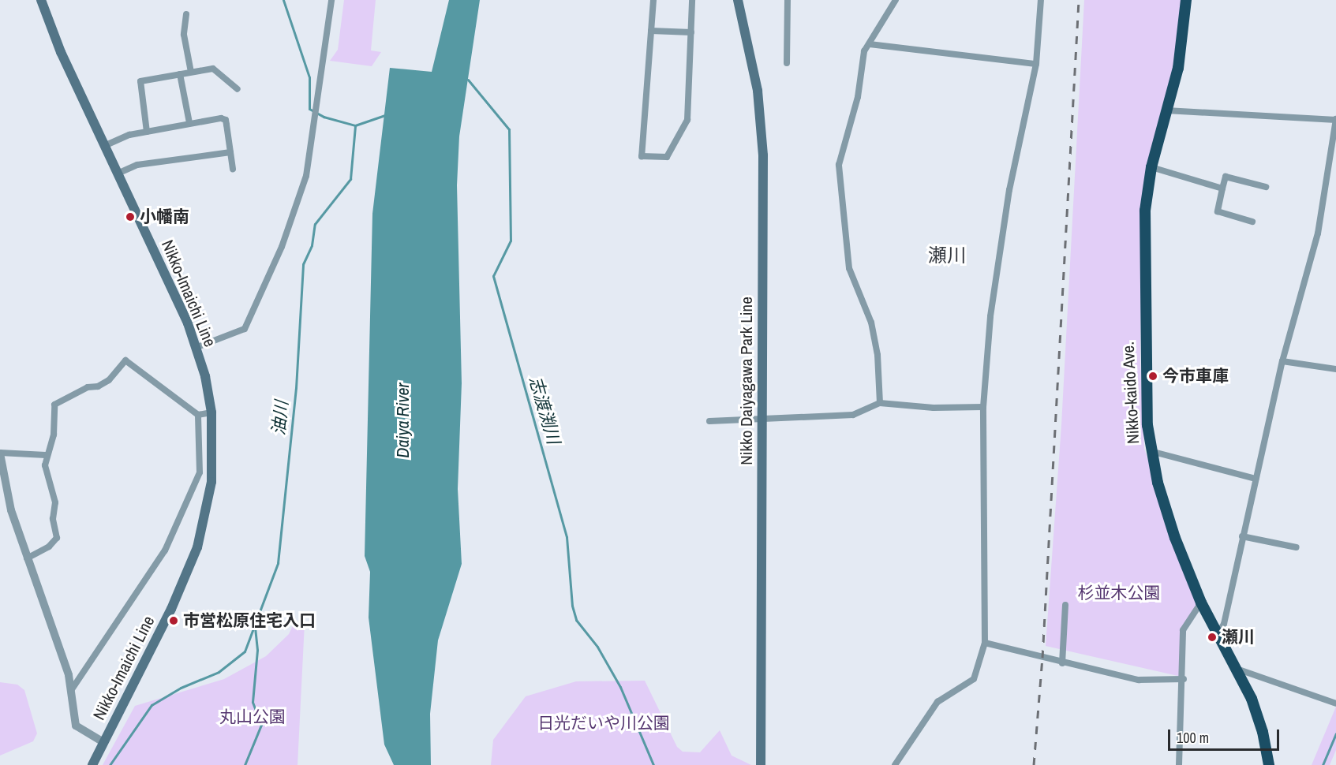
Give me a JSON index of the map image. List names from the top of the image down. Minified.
{"streets":{"highway":["Nikko-kaido Ave."],"main road":["Nikko-Imaichi Line","Nikko Daiyagawa Park Line"]},"districts":["瀬川"],"water":["志渡渕川","油川","Daiya River"],"parks":["杉並木公園","丸山公園","日光だいや川公園"],"places":["小幡南","今市車庫","市営松原住宅入口","瀬川"],"scale_bar":"100 m"}
